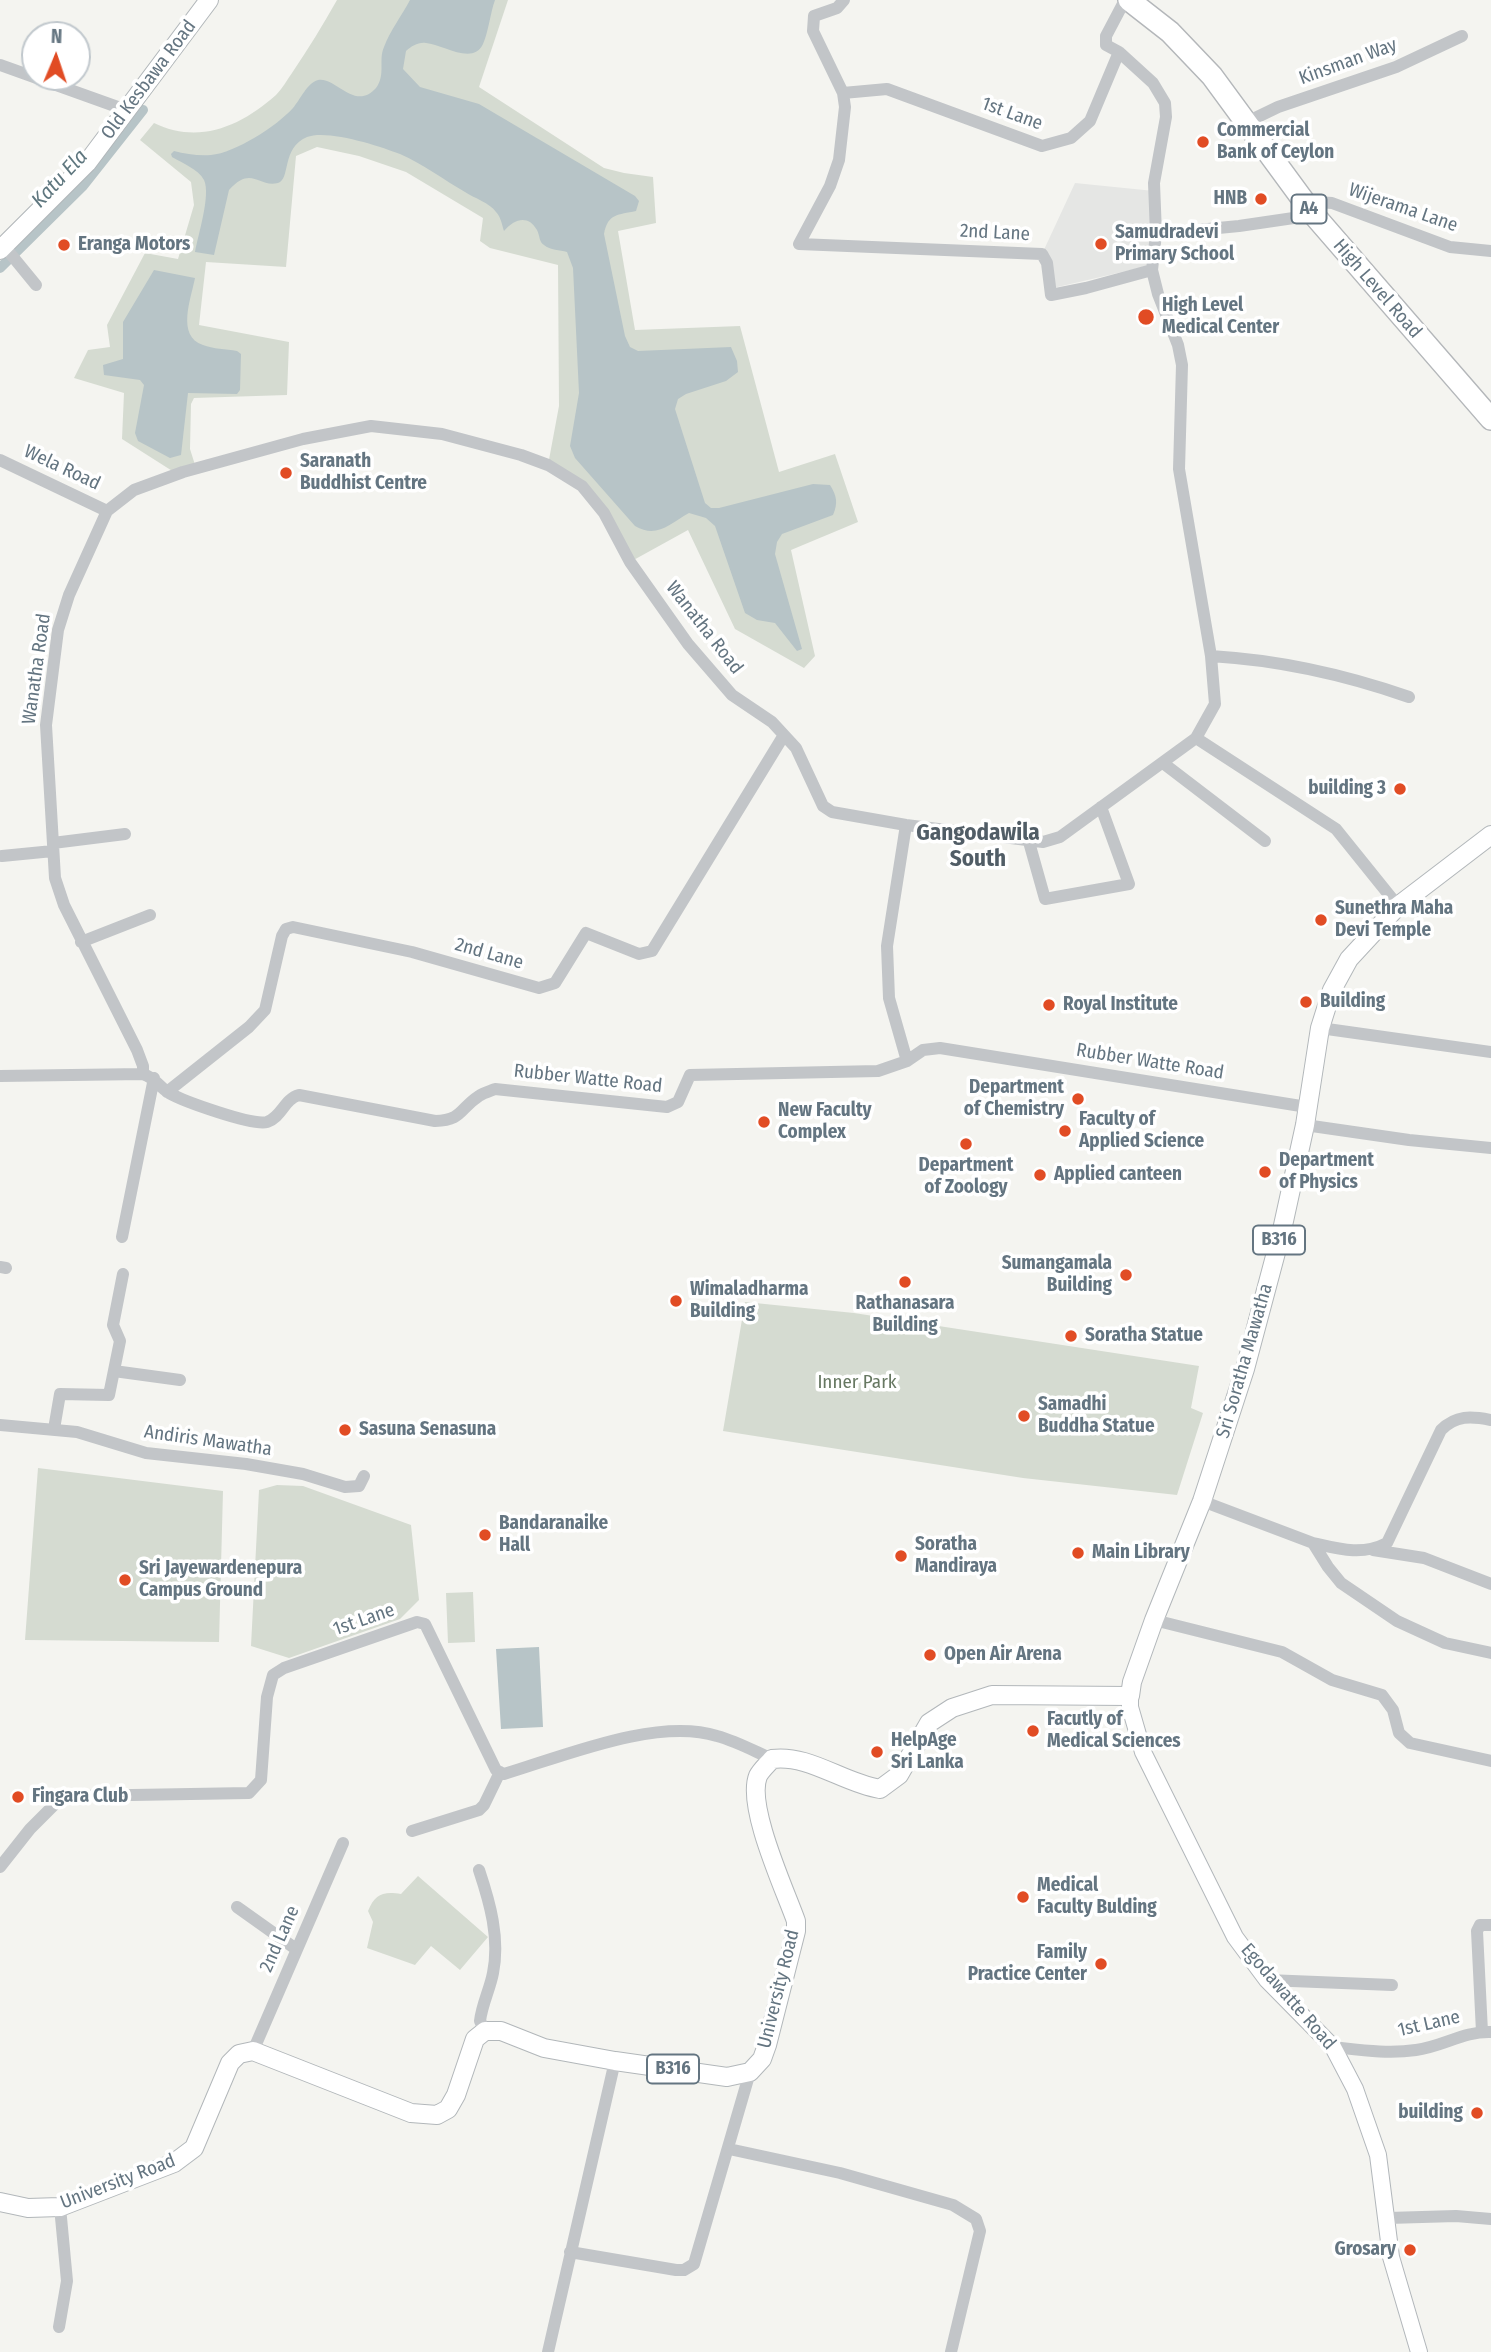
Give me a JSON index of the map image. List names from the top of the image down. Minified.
{"streets":{"highway":["A4","High Level Road"],"main road":["Old Kesbawa Road","B316","Sri Soratha Mawatha","University Road"],"street":["Kinsman Way","1st Lane","Wijerama Lane","2nd Lane","Wela Road","Wanatha Road","Rubber Watte Road","Andiris Mawatha","Egodawatte Road"]},"crossings":[["Kinsman Way","High Level Road"],["1st Lane","2nd Lane"],["1st Lane","Wanatha Road"],["1st Lane","Egodawatte Road"],["Wijerama Lane","High Level Road"],["Wijerama Lane","Wanatha Road"],["2nd Lane","Wanatha Road"],["2nd Lane","Rubber Watte Road"],["2nd Lane","University Road"],["Wela Road","Wanatha Road"],["Wanatha Road","Rubber Watte Road"],["Rubber Watte Road","Sri Soratha Mawatha"],["Sri Soratha Mawatha","Egodawatte Road"]],"districts":["Gangodawila South"],"water":["Katu Ela"],"parks":["Inner Park"],"places":["Commercial Bank of Ceylon","HNB","Samudradevi Primary School","Eranga Motors","High Level Medical Center","Saranath Buddhist Centre","building 3","Sunethra Maha Devi Temple","Building","Royal Institute","Department of Chemistry","New Faculty Complex","Faculty of Applied Science","Department of Zoology","Department of Physics","Applied canteen","Sumangamala Building","Rathanasara Building","Wimaladharma Building","Soratha Statue","Samadhi Buddha Statue","Sasuna Senasuna","Bandaranaike Hall","Main Library","Soratha Mandiraya","Sri Jayewardenepura Campus Ground","Open Air Arena","Facutly of Medical Sciences","HelpAge Sri Lanka","Fingara Club","Medical Faculty Bulding","Family Practice Center","building","Grosary"],"north":"top"}
